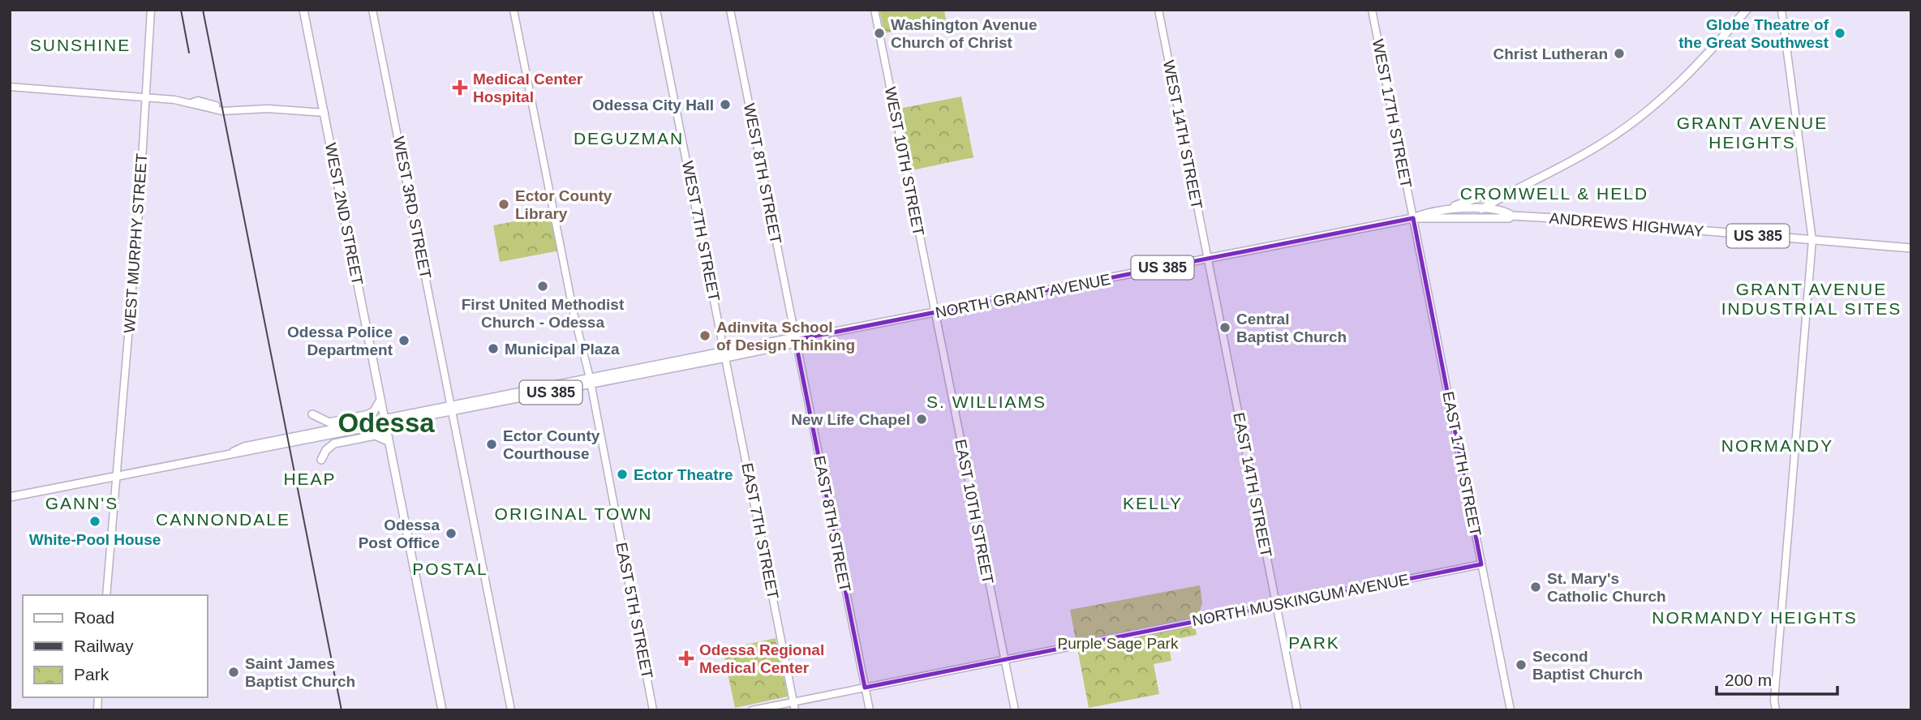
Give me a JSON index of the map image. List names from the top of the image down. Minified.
{"streets":{"main road":["WEST 2ND STREET","ANDREWS HIGHWAY","US 385","NORTH GRANT AVENUE"],"street":["WEST 17TH STREET","WEST 14TH STREET","WEST 10TH STREET","WEST 8TH STREET","WEST 3RD STREET","WEST 7TH STREET","WEST MURPHY STREET","EAST 17TH STREET","EAST 14TH STREET","EAST 10TH STREET","EAST 8TH STREET","EAST 7TH STREET","NORTH MUSKINGUM AVENUE","EAST 5TH STREET"]},"crossings":[["WEST 17TH STREET","NORTH GRANT AVENUE"],["WEST 17TH STREET","EAST 17TH STREET"],["WEST 14TH STREET","NORTH GRANT AVENUE"],["WEST 14TH STREET","EAST 14TH STREET"],["WEST 10TH STREET","NORTH GRANT AVENUE"],["WEST 10TH STREET","EAST 10TH STREET"],["WEST 8TH STREET","NORTH GRANT AVENUE"],["WEST 8TH STREET","EAST 8TH STREET"],["WEST 3RD STREET","NORTH GRANT AVENUE"],["WEST 2ND STREET","NORTH GRANT AVENUE"],["ANDREWS HIGHWAY","NORTH GRANT AVENUE"],["WEST 7TH STREET","NORTH GRANT AVENUE"],["WEST 7TH STREET","EAST 7TH STREET"],["US 385","WEST MURPHY STREET"],["US 385","NORTH GRANT AVENUE"],["WEST MURPHY STREET","NORTH GRANT AVENUE"],["NORTH GRANT AVENUE","EAST 17TH STREET"],["NORTH GRANT AVENUE","EAST 14TH STREET"],["NORTH GRANT AVENUE","EAST 10TH STREET"],["NORTH GRANT AVENUE","EAST 8TH STREET"],["NORTH GRANT AVENUE","EAST 7TH STREET"],["NORTH GRANT AVENUE","EAST 5TH STREET"],["EAST 17TH STREET","NORTH MUSKINGUM AVENUE"],["EAST 14TH STREET","NORTH MUSKINGUM AVENUE"],["EAST 10TH STREET","NORTH MUSKINGUM AVENUE"],["EAST 8TH STREET","NORTH MUSKINGUM AVENUE"],["EAST 7TH STREET","NORTH MUSKINGUM AVENUE"]],"districts":["SUNSHINE","GRANT AVENUE HEIGHTS","DEGUZMAN","CROMWELL & HELD","GRANT AVENUE INDUSTRIAL SITES","S. WILLIAMS","Odessa","NORMANDY","HEAP","GANN'S","KELLY","ORIGINAL TOWN","CANNONDALE","POSTAL","NORMANDY HEIGHTS","PARK"],"parks":["Purple Sage Park"],"places":{"other":["Washington Avenue Church of Christ","Globe Theatre of the Great Southwest","Christ Lutheran","Odessa City Hall","Ector County Library","First United Methodist Church - Odessa","Central Baptist Church","Adinvita School of Design Thinking","Odessa Police Department","Municipal Plaza","New Life Chapel","Ector County Courthouse","Ector Theatre","White-Pool House","Odessa Post Office","St. Mary's Catholic Church","Second Baptist Church","Saint James Baptist Church"],"health":["Medical Center Hospital","Odessa Regional Medical Center"]},"legend":["Road","Railway","Park"],"scale_bar":"200 m"}
